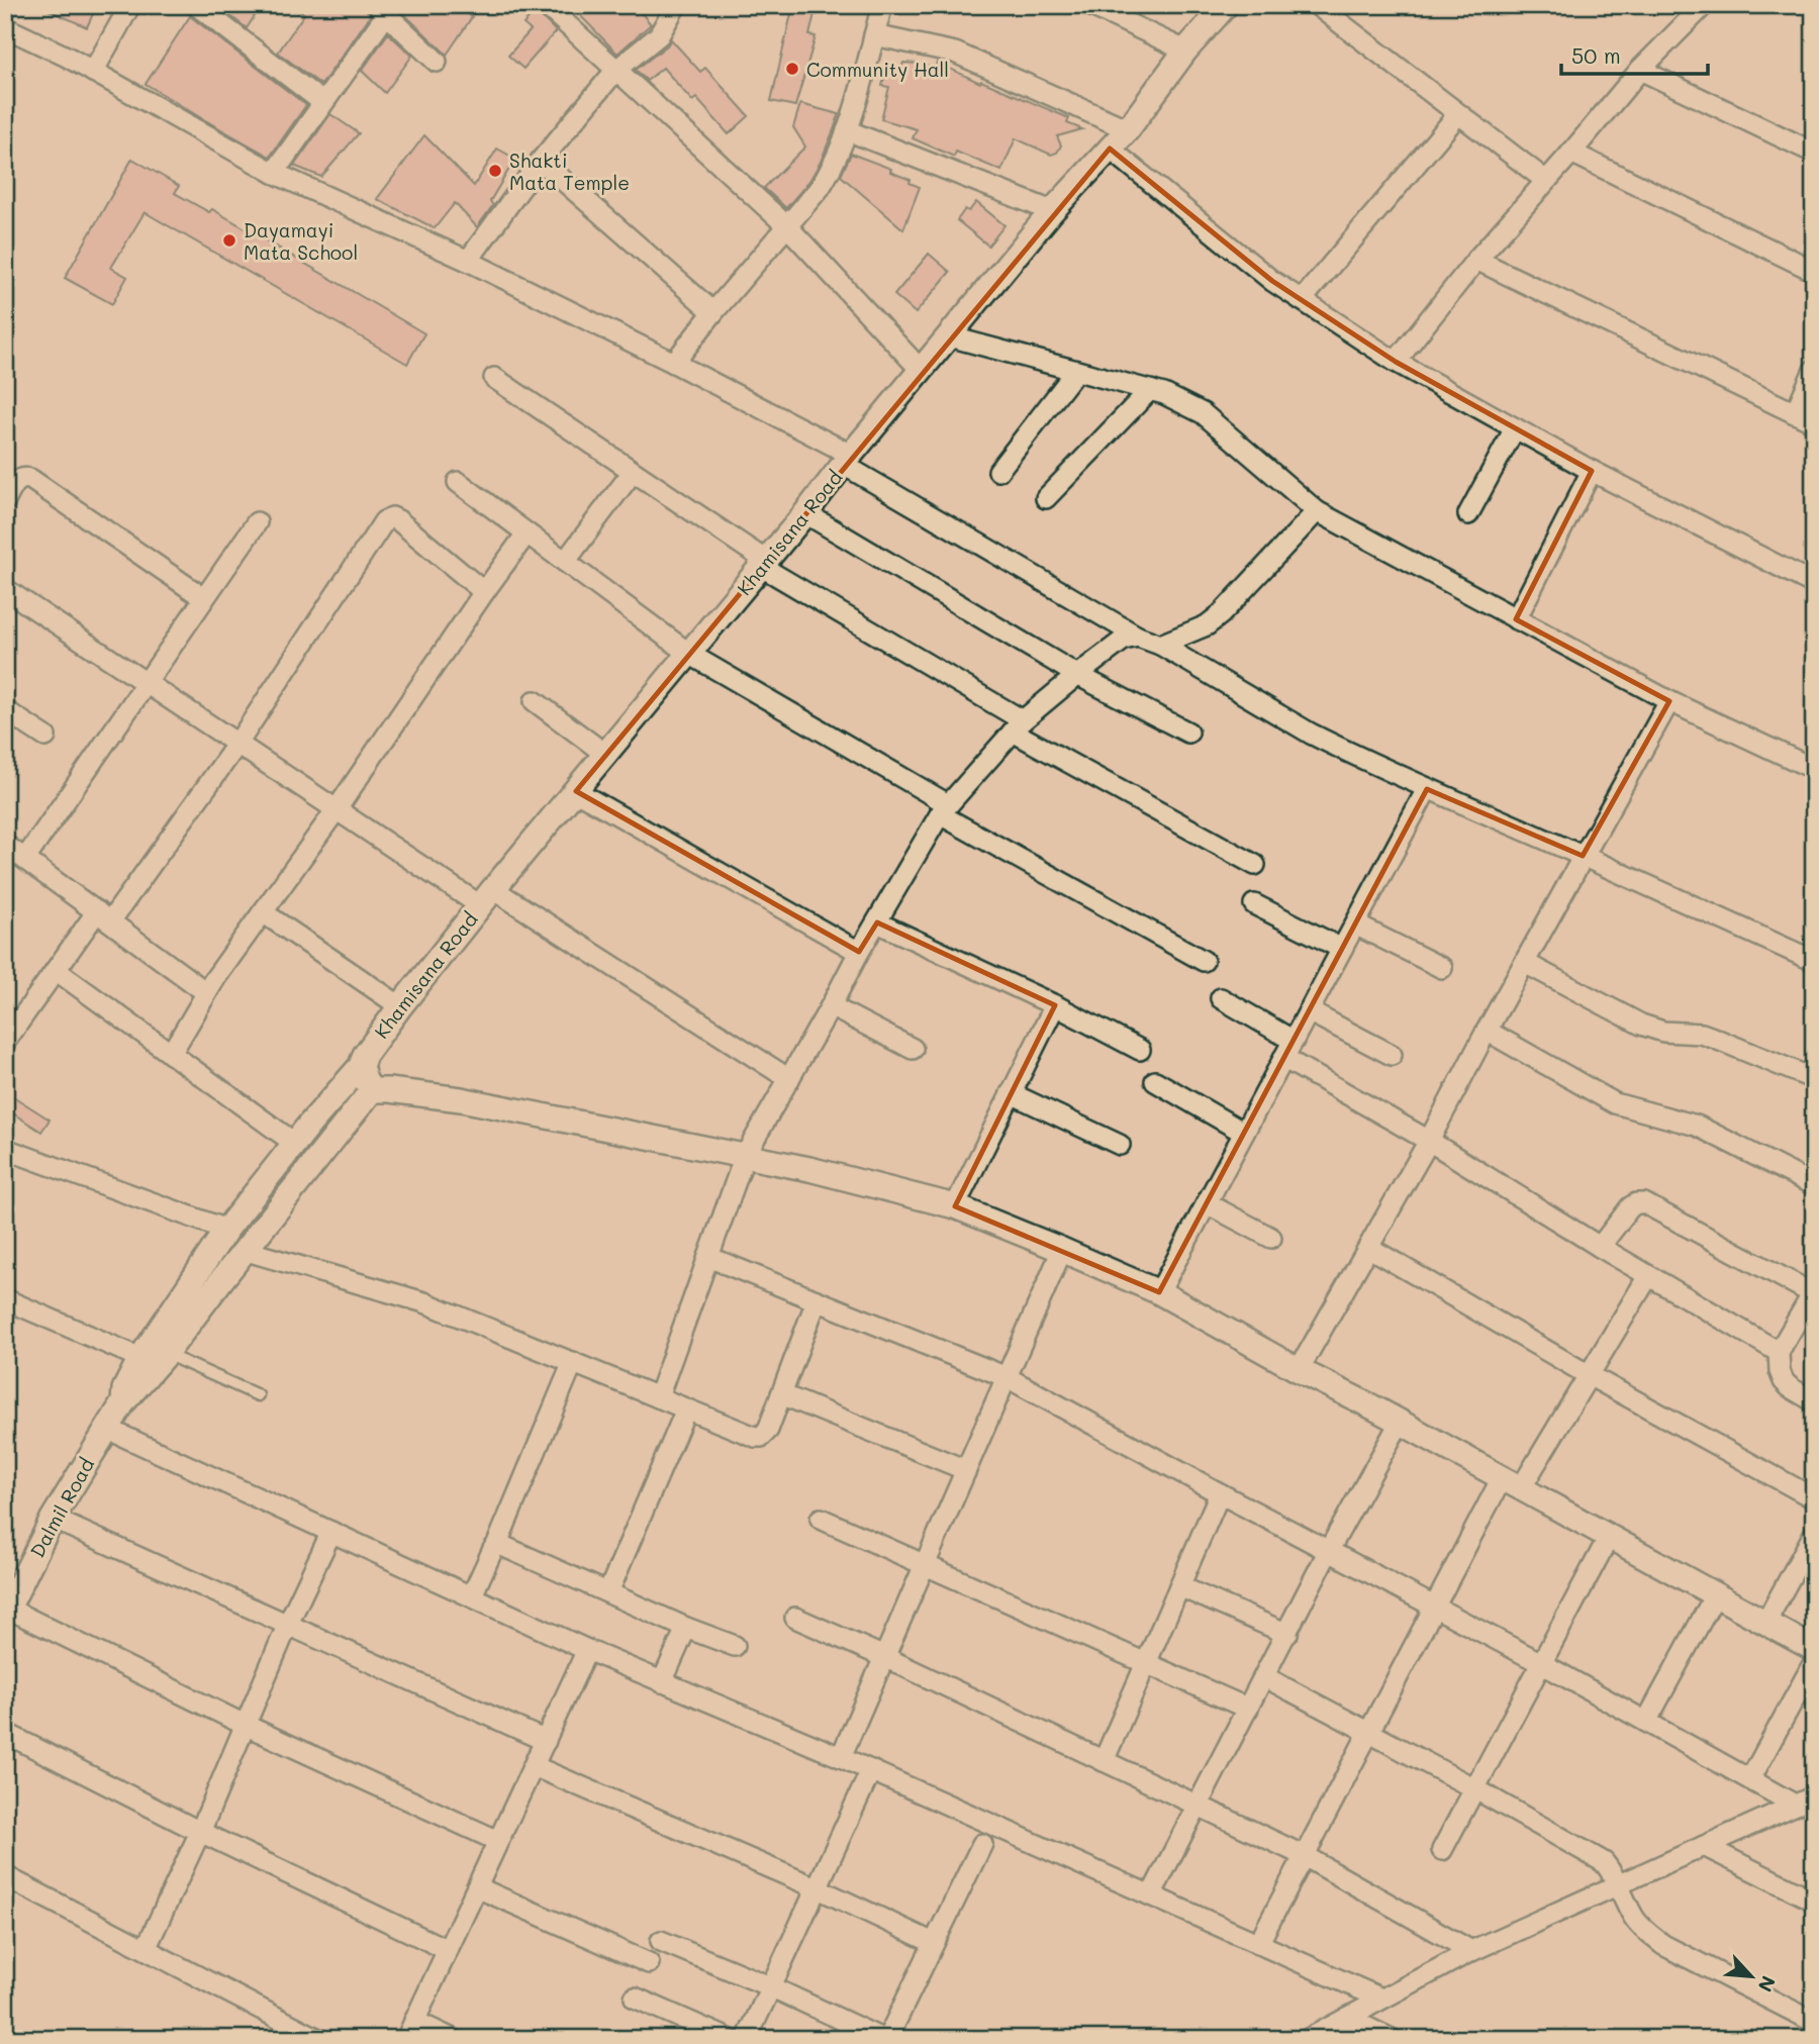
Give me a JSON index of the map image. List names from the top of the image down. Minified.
{"streets":{"street":["Khamisana Road","Dalmil Road"]},"crossings":[["Khamisana Road","Dalmil Road"]],"places":["Community Hall","Shakti Mata Temple","Dayamayi Mata School"],"scale_bar":"50 m","north":"bottom right"}
